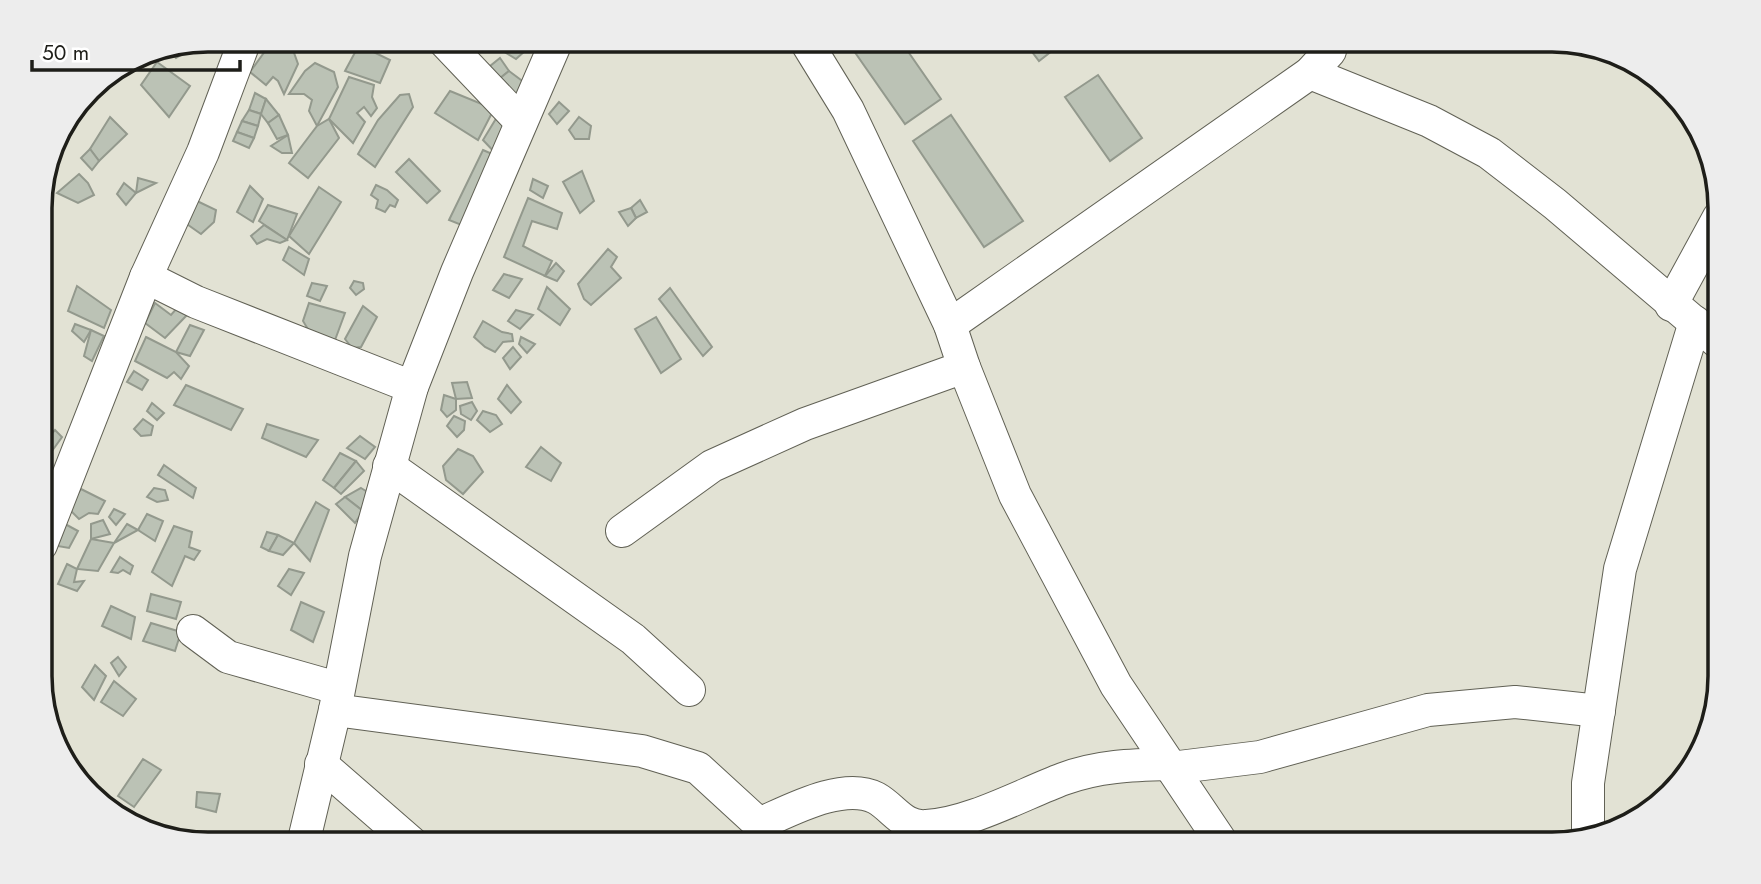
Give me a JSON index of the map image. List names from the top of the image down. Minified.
{"scale_bar":"50 m"}
